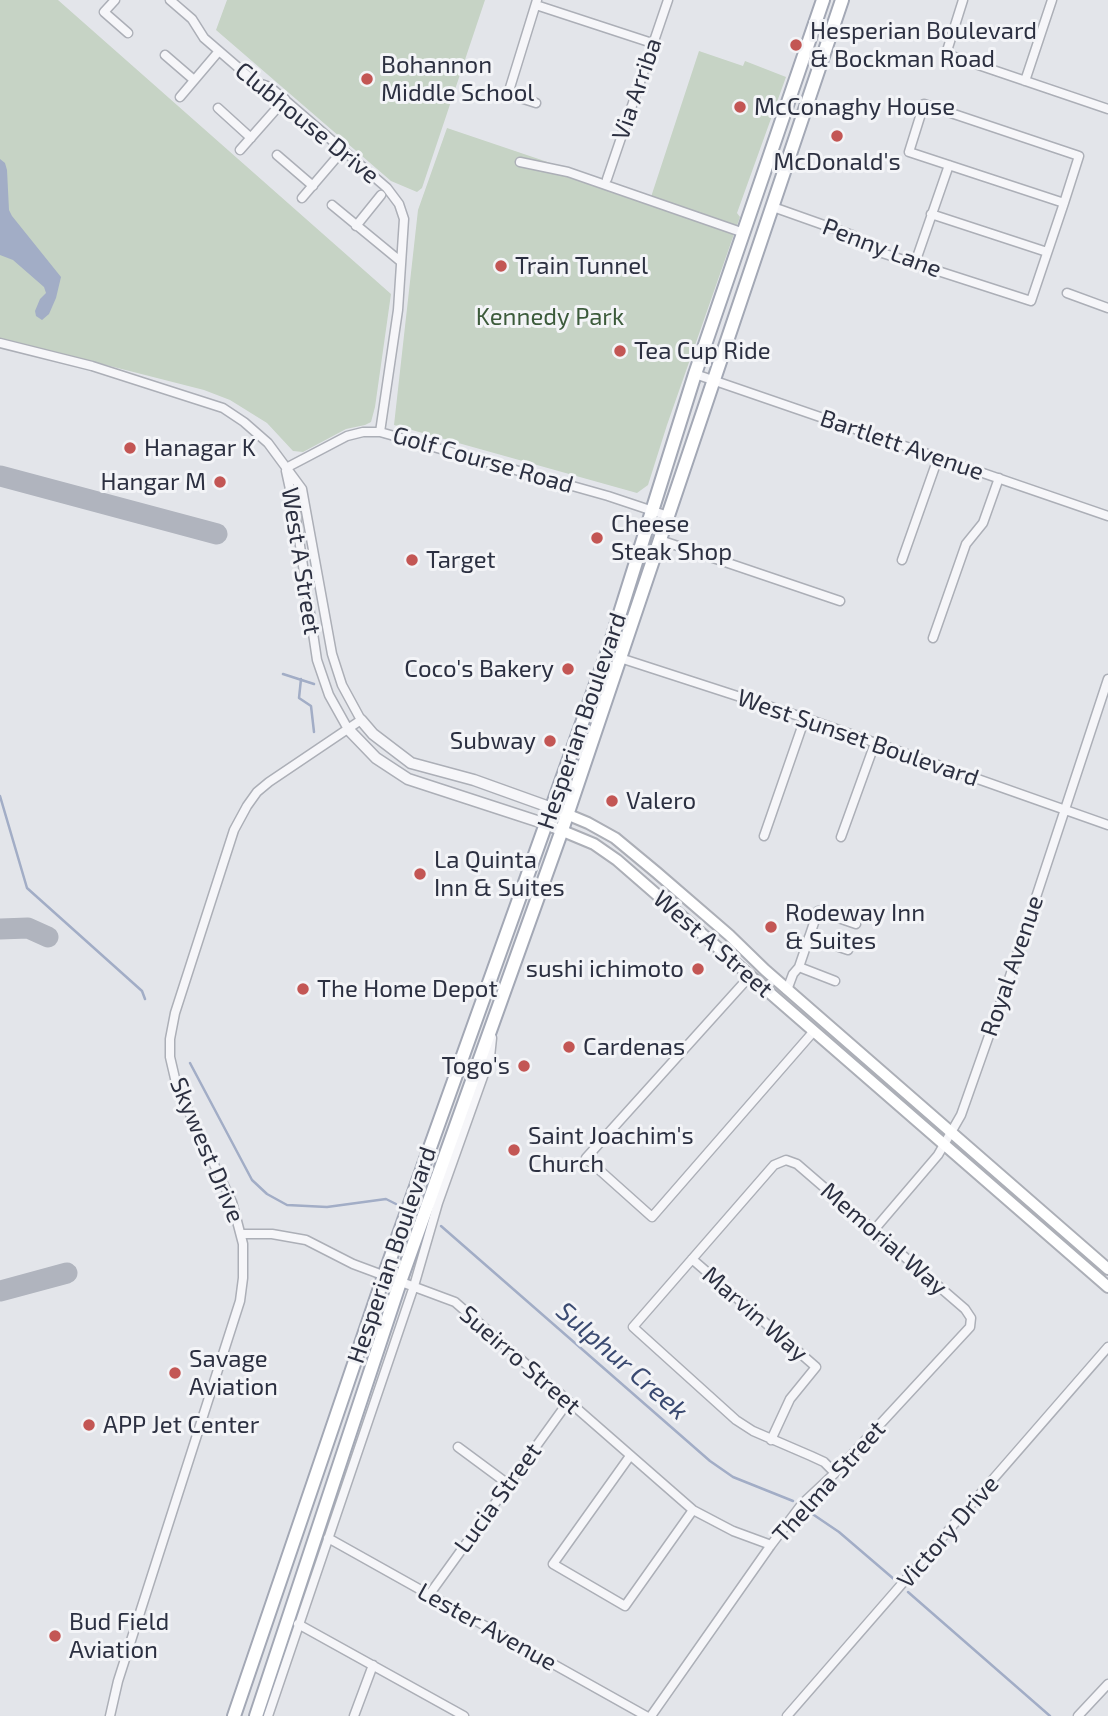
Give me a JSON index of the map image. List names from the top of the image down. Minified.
{"streets":{"main road":["West A Street","Hesperian Boulevard"],"street":["Via Arriba","Clubhouse Drive","Penny Lane","Bartlett Avenue","Golf Course Road","West Sunset Boulevard","Royal Avenue","Skywest Drive","Memorial Way","Marvin Way","Sueirro Street","Thelma Street","Lucia Street","Victory Drive","Lester Avenue"]},"crossings":[["Clubhouse Drive","Golf Course Road"],["Penny Lane","Hesperian Boulevard"],["Bartlett Avenue","Hesperian Boulevard"],["Golf Course Road","West A Street"],["Golf Course Road","Hesperian Boulevard"],["West A Street","Hesperian Boulevard"],["West A Street","Royal Avenue"],["West A Street","Skywest Drive"],["Hesperian Boulevard","West Sunset Boulevard"],["Hesperian Boulevard","Sueirro Street"],["Hesperian Boulevard","Lester Avenue"],["West Sunset Boulevard","Royal Avenue"],["Royal Avenue","Memorial Way"],["Skywest Drive","Sueirro Street"],["Memorial Way","Marvin Way"],["Memorial Way","Thelma Street"],["Sueirro Street","Thelma Street"],["Sueirro Street","Lucia Street"],["Thelma Street","Lester Avenue"],["Lucia Street","Lester Avenue"]],"water":["Sulphur Creek"],"parks":["Kennedy Park"],"places":["Hesperian Boulevard & Bockman Road","Bohannon Middle School","McConaghy House","McDonald's","Train Tunnel","Tea Cup Ride","Hanagar K","Hangar M","Cheese Steak Shop","Target","Coco's Bakery","Subway","Valero","La Quinta Inn & Suites","Rodeway Inn & Suites","sushi ichimoto","The Home Depot","Cardenas","Togo's","Saint Joachim's Church","Savage Aviation","APP Jet Center","Bud Field Aviation"]}
